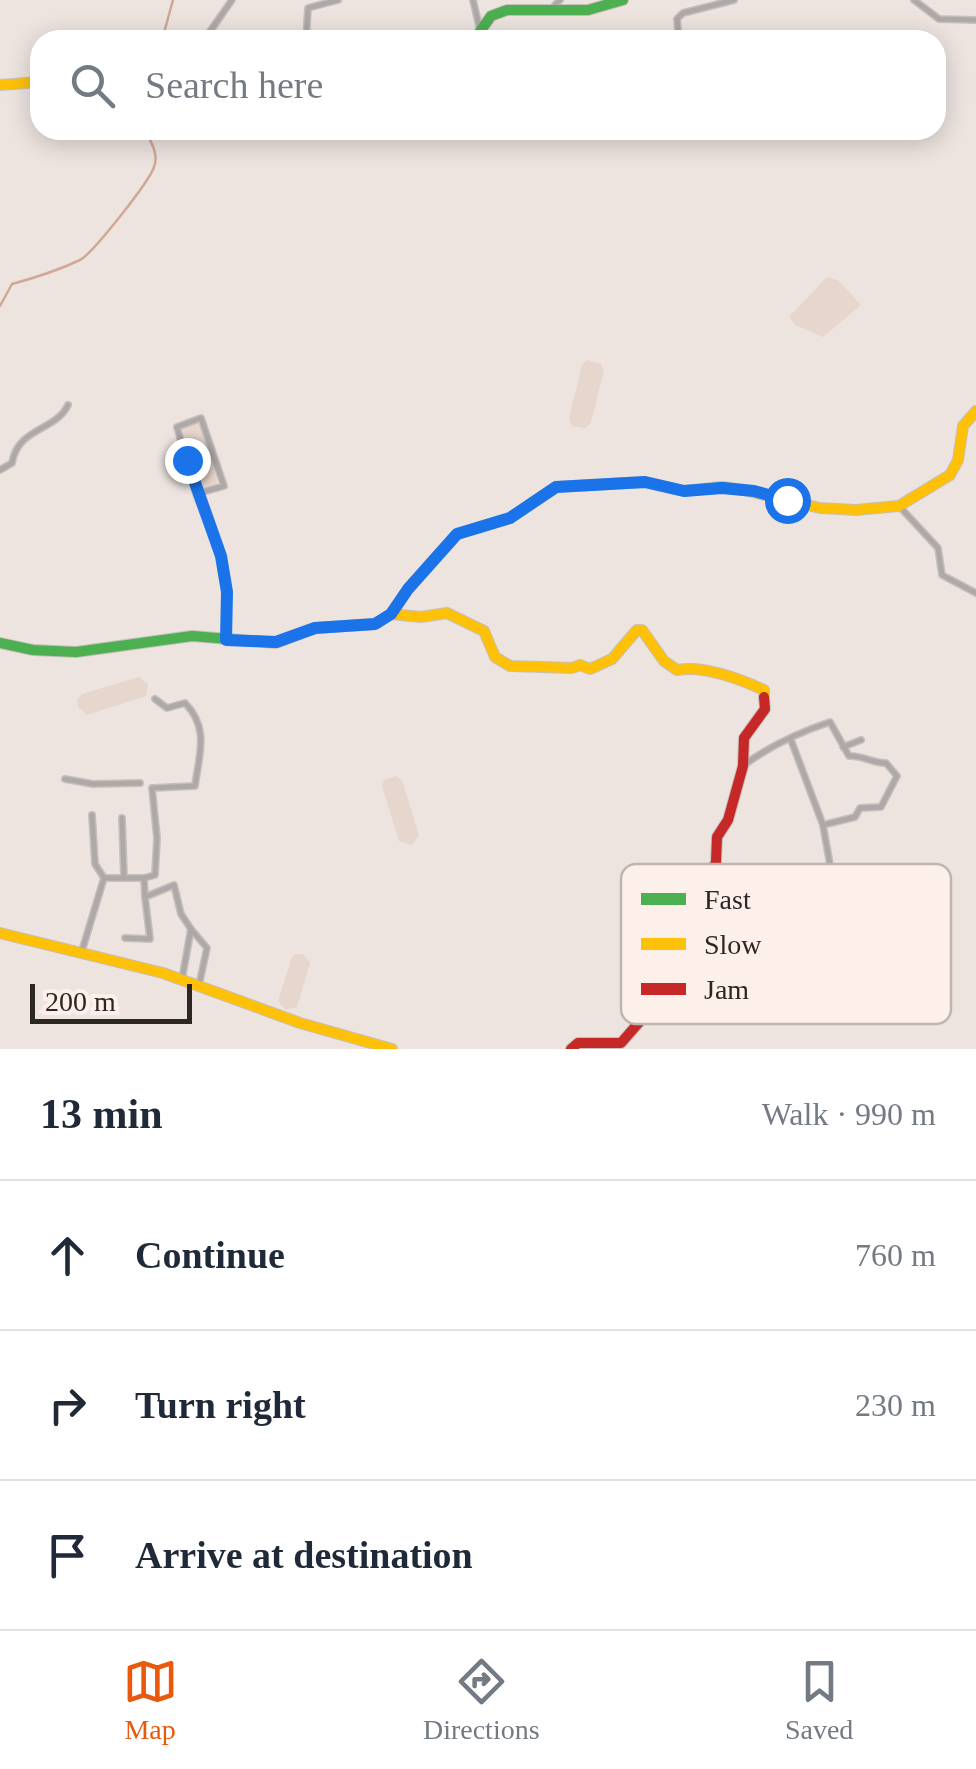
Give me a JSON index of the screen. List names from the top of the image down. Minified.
{"legend":["Fast","Slow","Jam"],"scale_bar":"200 m","page":{"search":"Search here","scale":"200 m","heading":["13 min","Walk · 990 m"],"list":[["Continue","760 m"],["Turn right","230 m"],"Arrive at destination"],"nav":["Map","Directions","Saved"]}}
